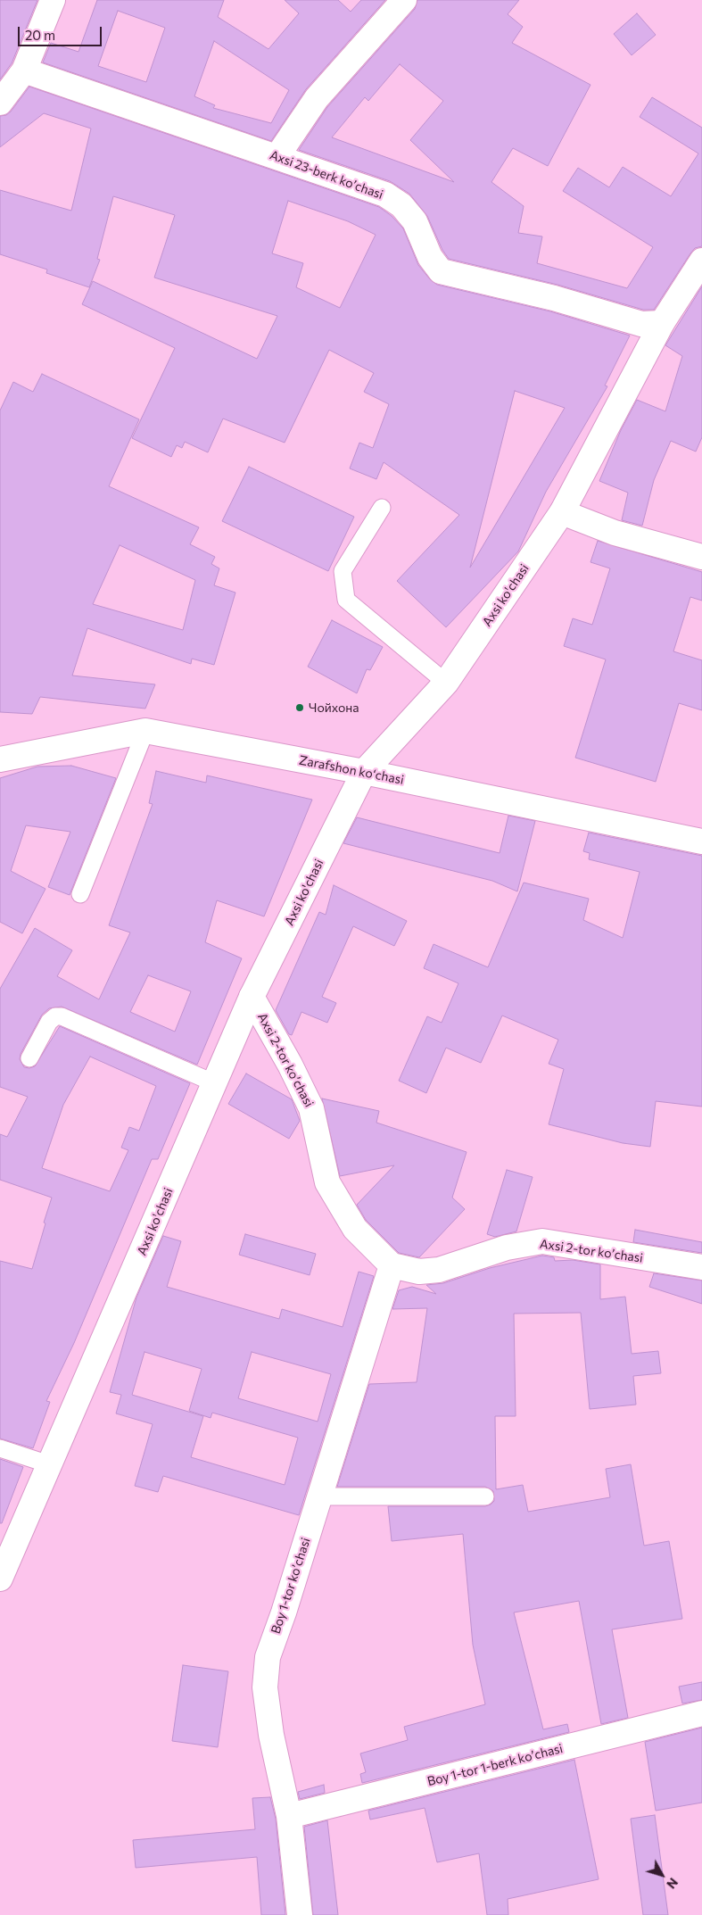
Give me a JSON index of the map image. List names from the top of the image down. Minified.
{"streets":{"street":["Аxsi 23-berk koʼchasi","Axsi ko'chasi","Zarafshon koʻchasi","Аxsi 2-tor koʼchasi","Boy 1-tor koʼchasi","Boy 1-tor 1-berk koʼchasi"]},"crossings":[["Аxsi 23-berk koʼchasi","Axsi ko'chasi"],["Axsi ko'chasi","Zarafshon koʻchasi"],["Axsi ko'chasi","Аxsi 2-tor koʼchasi"],["Аxsi 2-tor koʼchasi","Boy 1-tor koʼchasi"],["Boy 1-tor koʼchasi","Boy 1-tor 1-berk koʼchasi"]],"places":["Чойхона"],"scale_bar":"20 m","north":"bottom right"}
